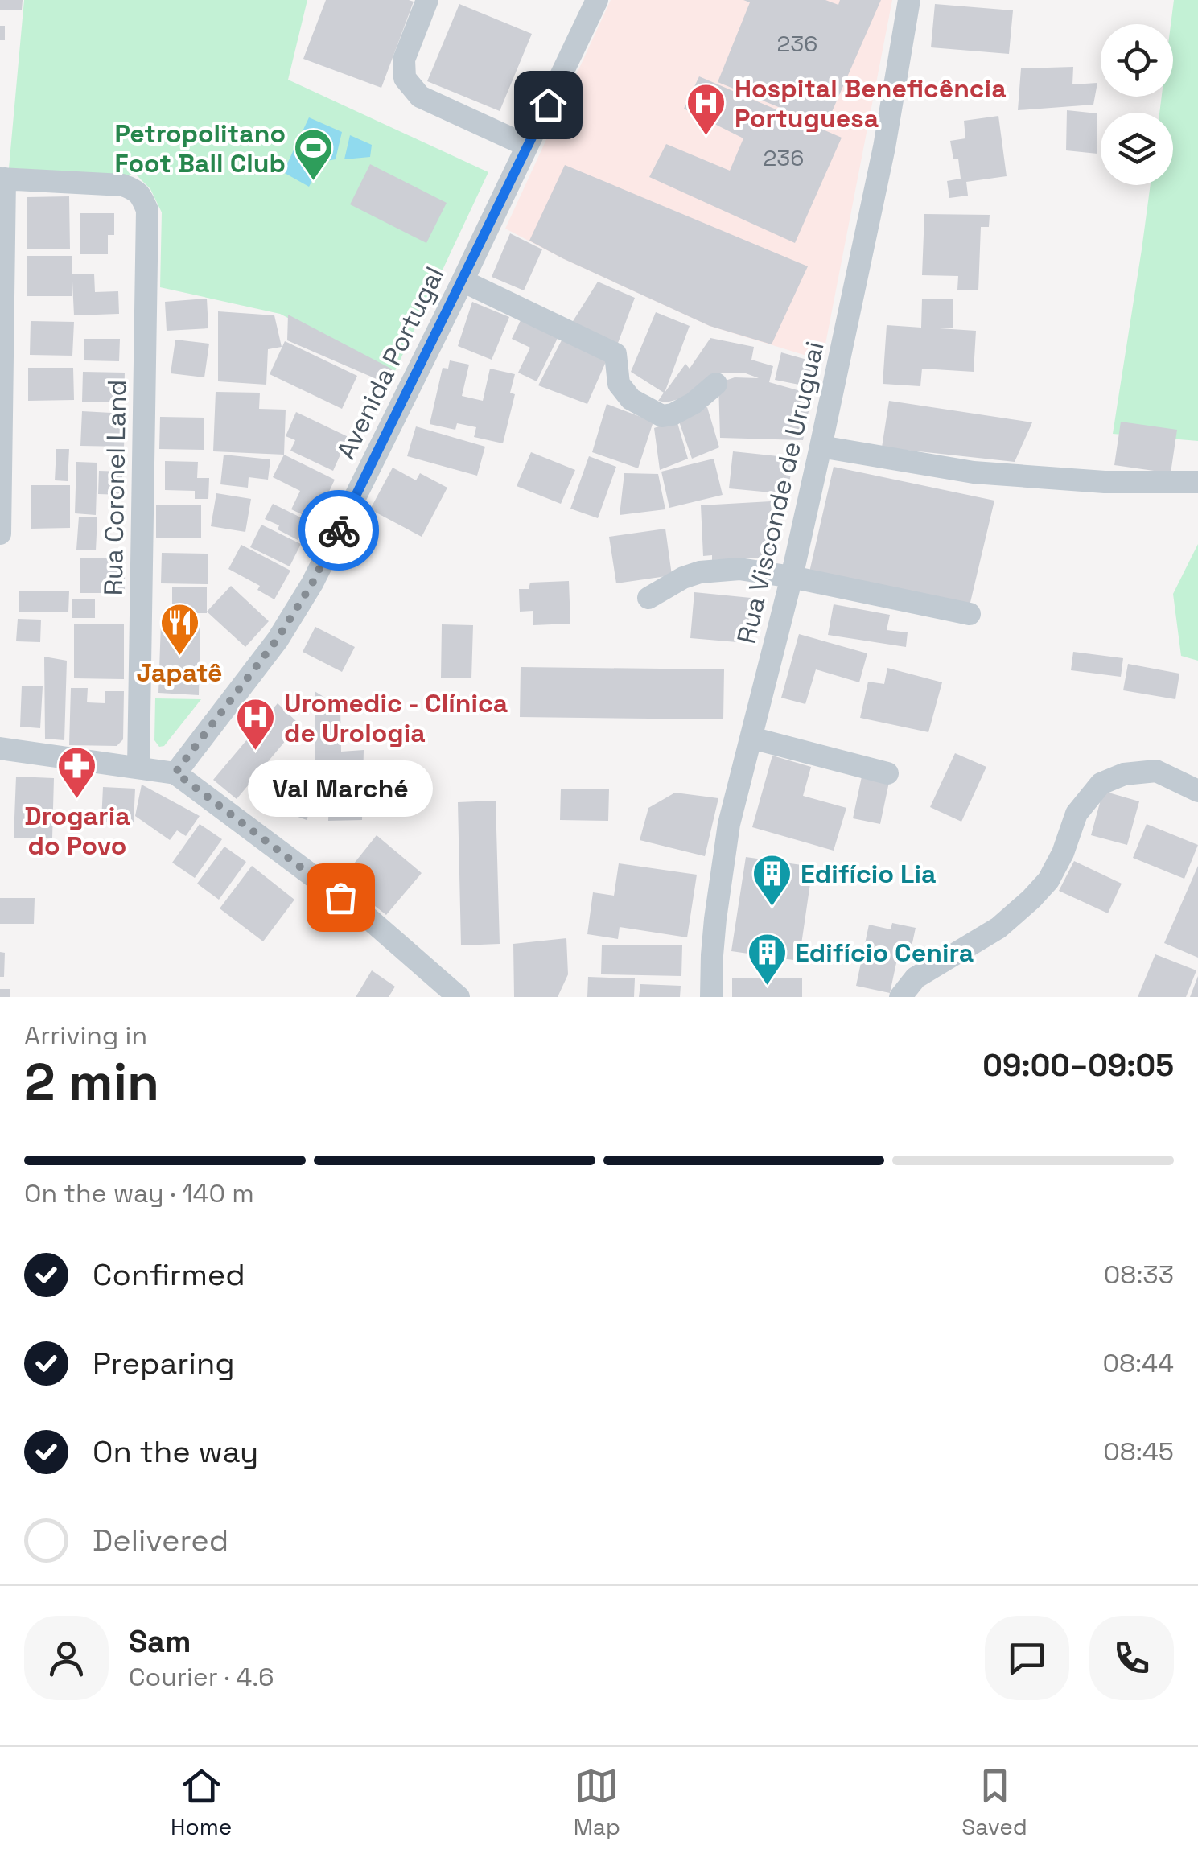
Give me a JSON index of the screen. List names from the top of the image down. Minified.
{"streets":{"street":["Avenida Portugal","Rua Coronel Land","Rua Visconde de Uruguai"]},"places":{"hospital":["Hospital Beneficência Portuguesa","Uromedic - Clínica de Urologia"],"sports":["Petropolitano Foot Ball Club"],"restaurant":["Japatê"],"pharmacy":["Drogaria do Povo"],"other":["Val Marché"],"building":["Edifício Lia","Edifício Cenira"]},"house_numbers":["236","236"],"page":{"bubble":"Val Marché","heading":["2 min","Arriving in","09:00–09:05"],"panel":["Sam","Courier · 4.6"],"bar":"On the way · 140 m","list":[["Confirmed","08:33"],["Preparing","08:44"],["On the way","08:45"],"Delivered"],"tabs":["Home","Map","Saved"]}}
